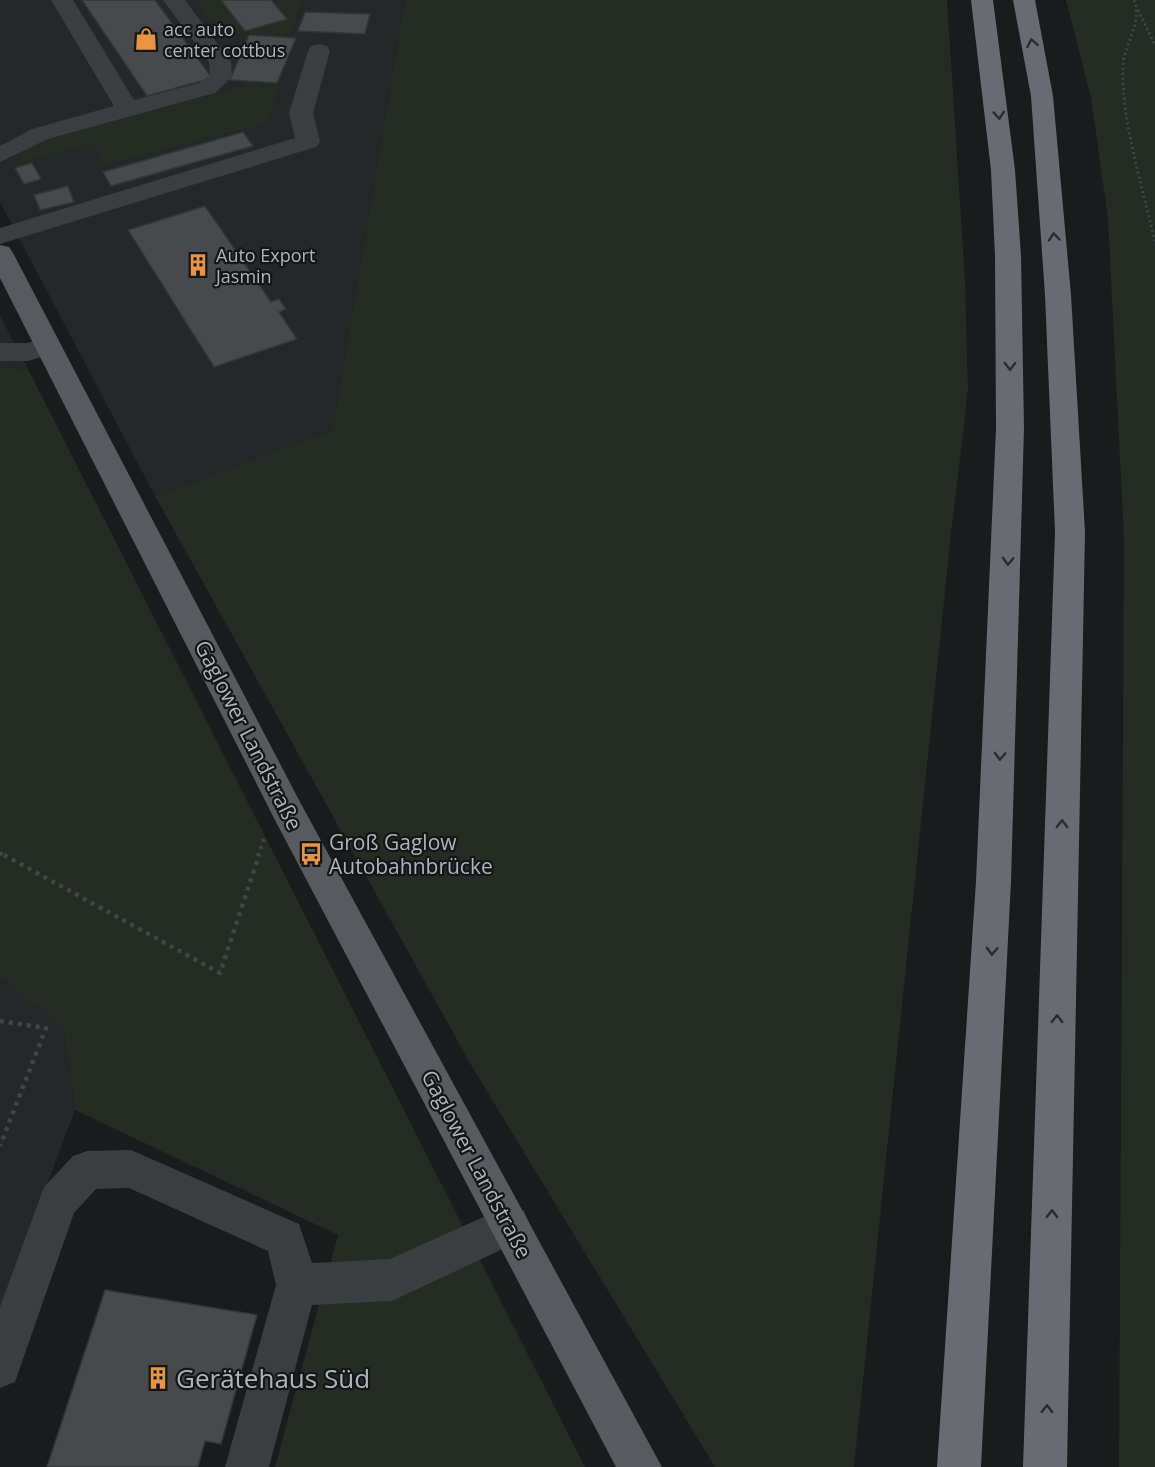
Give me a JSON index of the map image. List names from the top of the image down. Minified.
{"streets":{"main road":["Gaglower Landstraße"]},"places":{"shop":["acc auto center cottbus"],"building":["Auto Export Jasmin","Gerätehaus Süd"],"bus stop":["Groß Gaglow Autobahnbrücke"]}}
